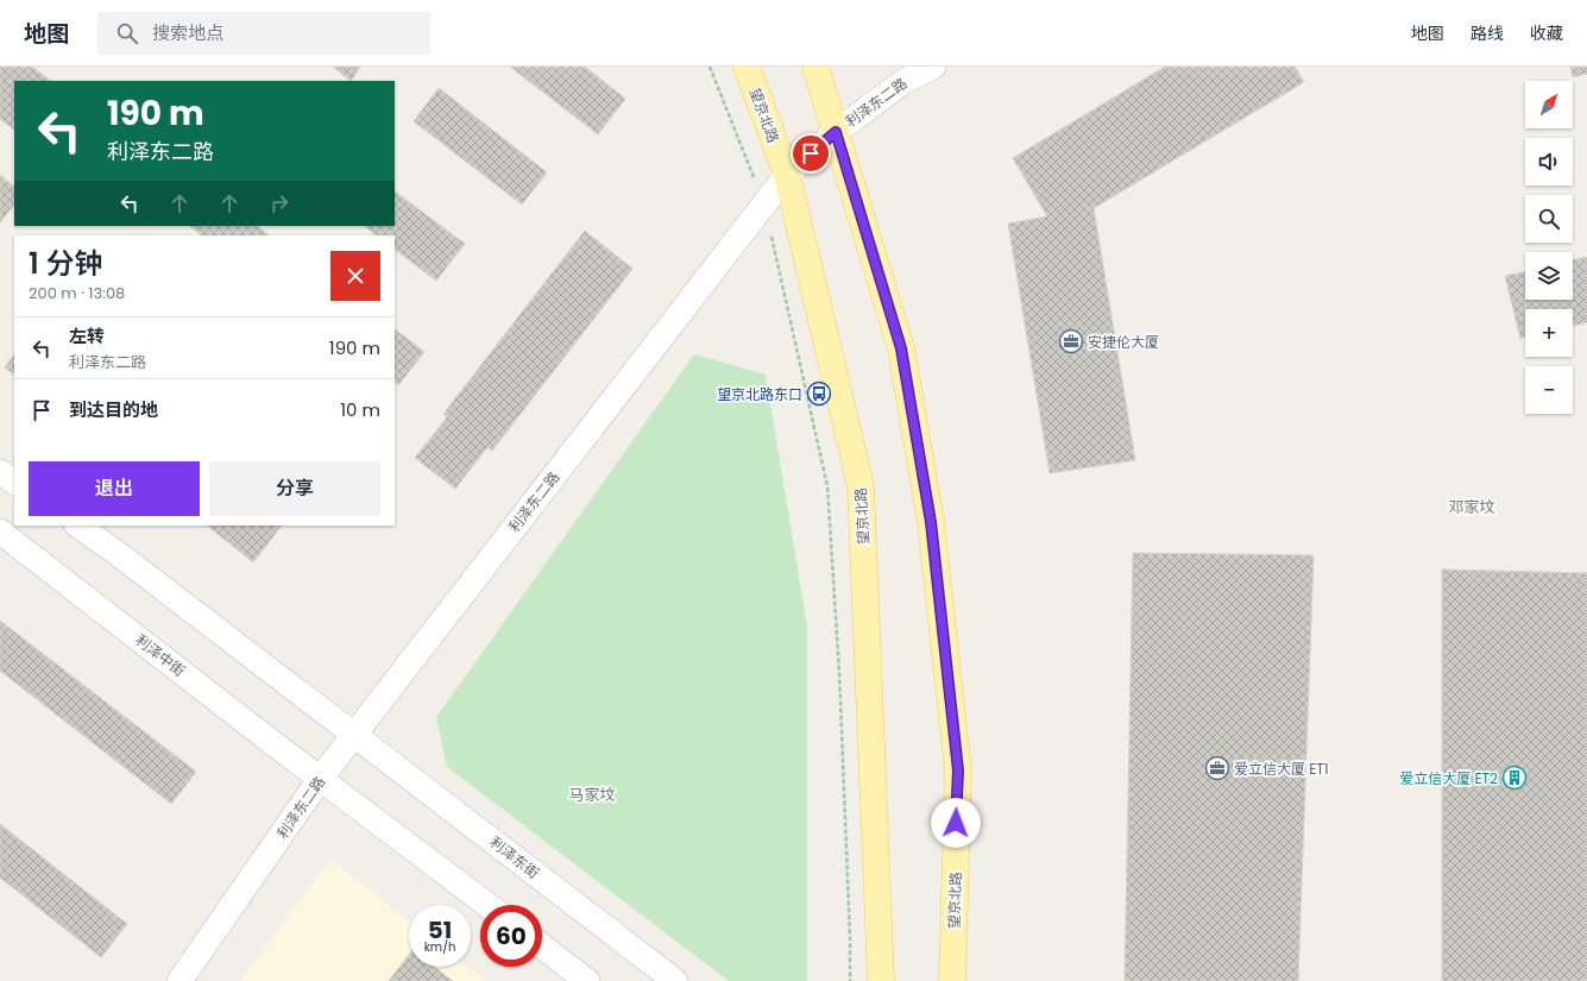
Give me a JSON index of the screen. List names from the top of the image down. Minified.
{"streets":{"main road":["望京北路"],"street":["利泽东二路","利泽中街","利泽东街"]},"crossings":[["利泽东二路","望京北路"],["利泽东二路","利泽中街"],["利泽东二路","利泽东街"]],"districts":["邓家坟","马家坟"],"places":{"office":["安捷伦大厦","爱立信大厦 ET1"],"bus stop":["望京北路东口"],"building":["爱立信大厦 ET2"]},"north":"top right","page":{"header":"地图","search":"搜索地点","nav":["地图","路线","收藏"],"map_buttons":["+","−"],"turn":["190 m","利泽东二路"],"heading":["1 分钟","200 m · 13:08"],"list":[{"name":"左转","note":"利泽东二路","value":"190 m"},{"name":"到达目的地","value":"10 m"}],"buttons":["退出","分享"],"speed":"51 km/h","limit":"60"}}
